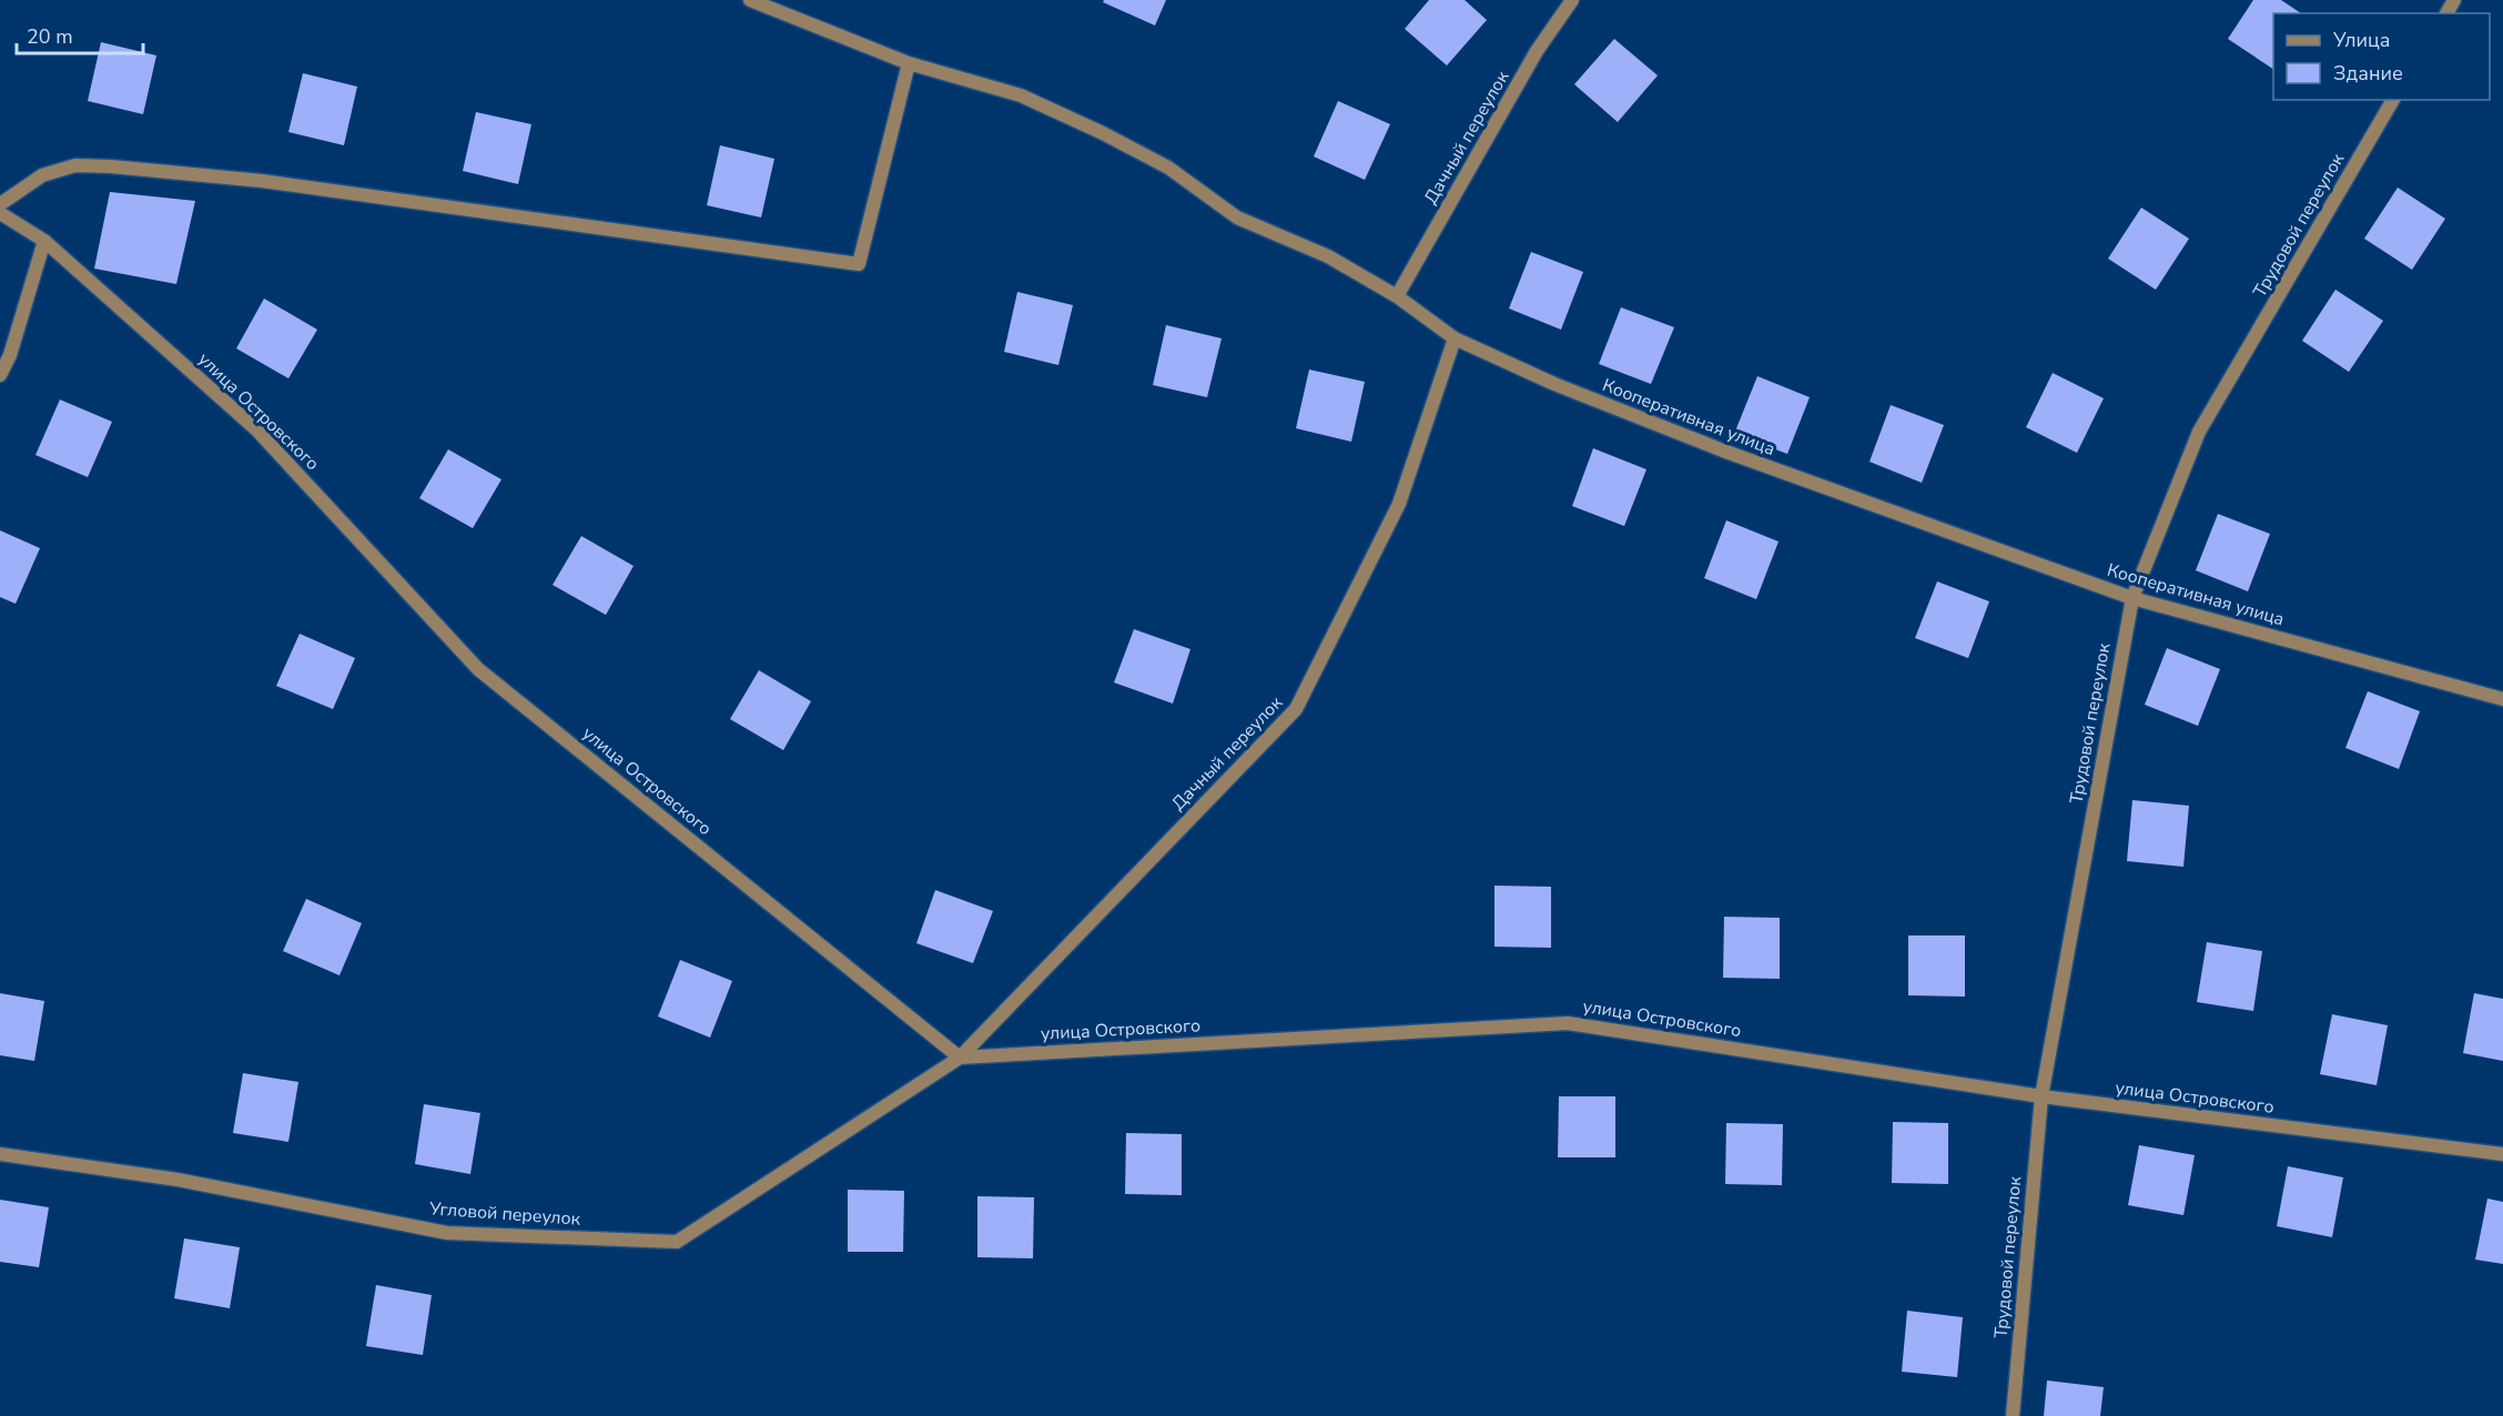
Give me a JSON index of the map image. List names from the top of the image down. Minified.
{"streets":{"street":["Дачный переулок","Трудовой переулок","улица Островского","Кооперативная улица","Угловой переулок"]},"crossings":[["Дачный переулок","улица Островского"],["Дачный переулок","Кооперативная улица"],["Дачный переулок","Угловой переулок"],["Трудовой переулок","улица Островского"],["Трудовой переулок","Кооперативная улица"],["улица Островского","Угловой переулок"]],"legend":["Улица","Здание"],"scale_bar":"20 m"}
